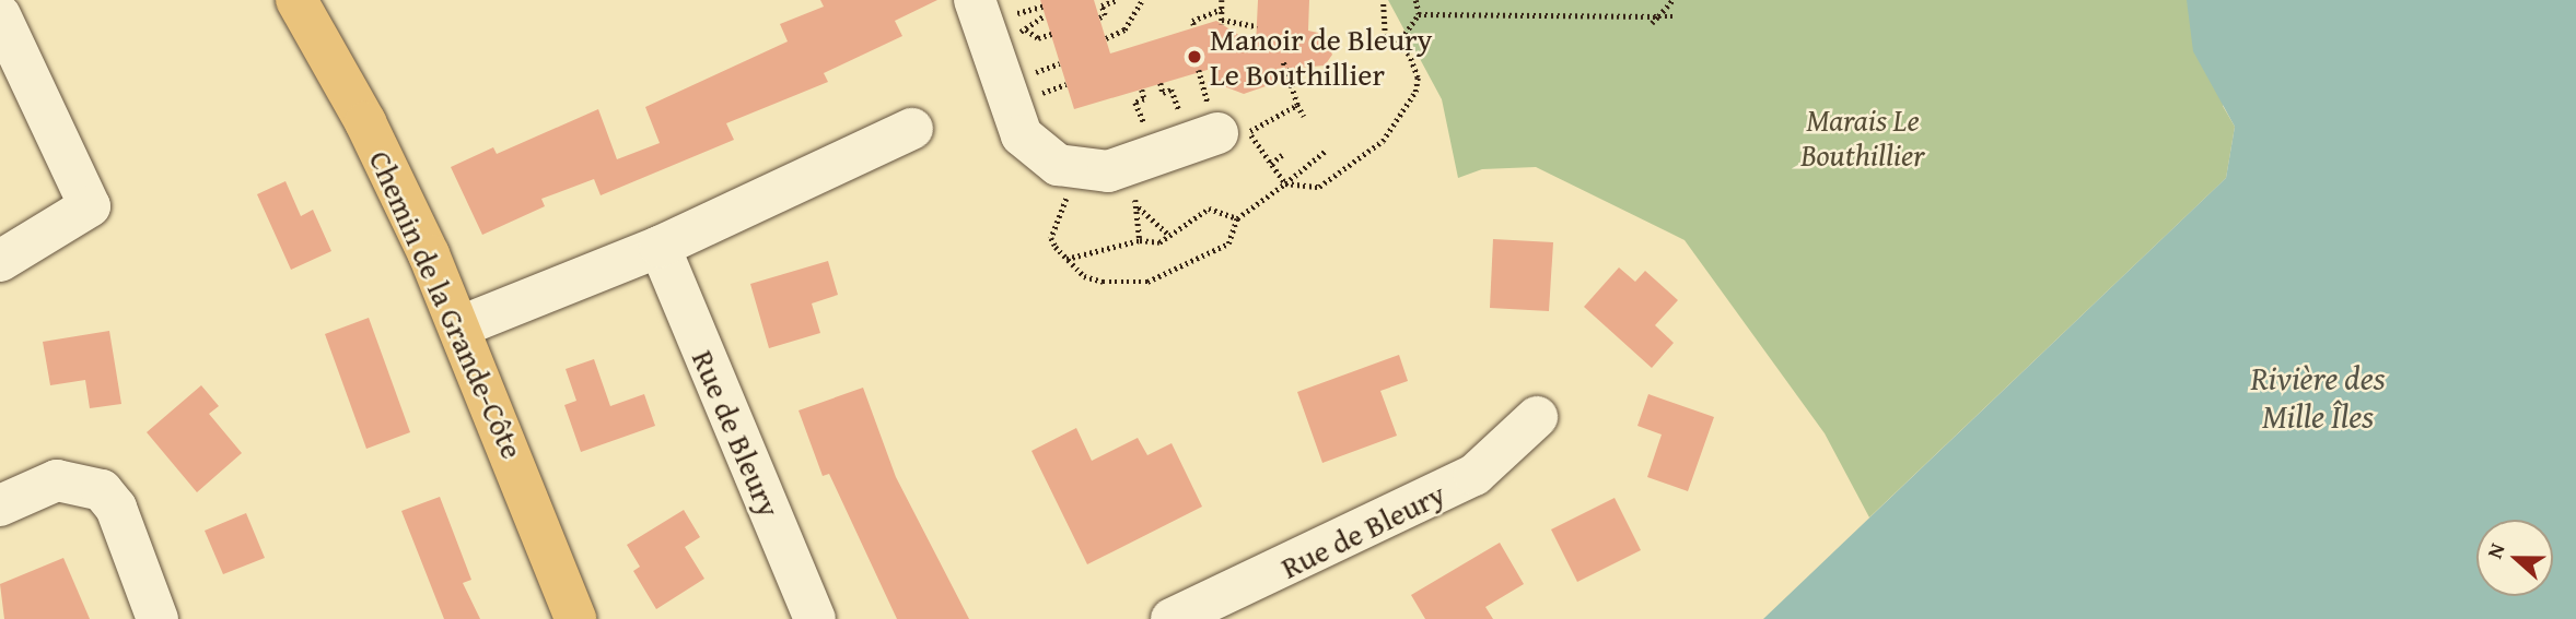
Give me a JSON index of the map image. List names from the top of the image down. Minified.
{"streets":{"main road":["Chemin de la Grande-Côte"],"street":["Rue de Bleury"]},"water":["Rivière des Mille Îles"],"parks":["Marais Le Bouthillier"],"places":["Manoir de Bleury Le Bouthillier"],"north":"left"}
